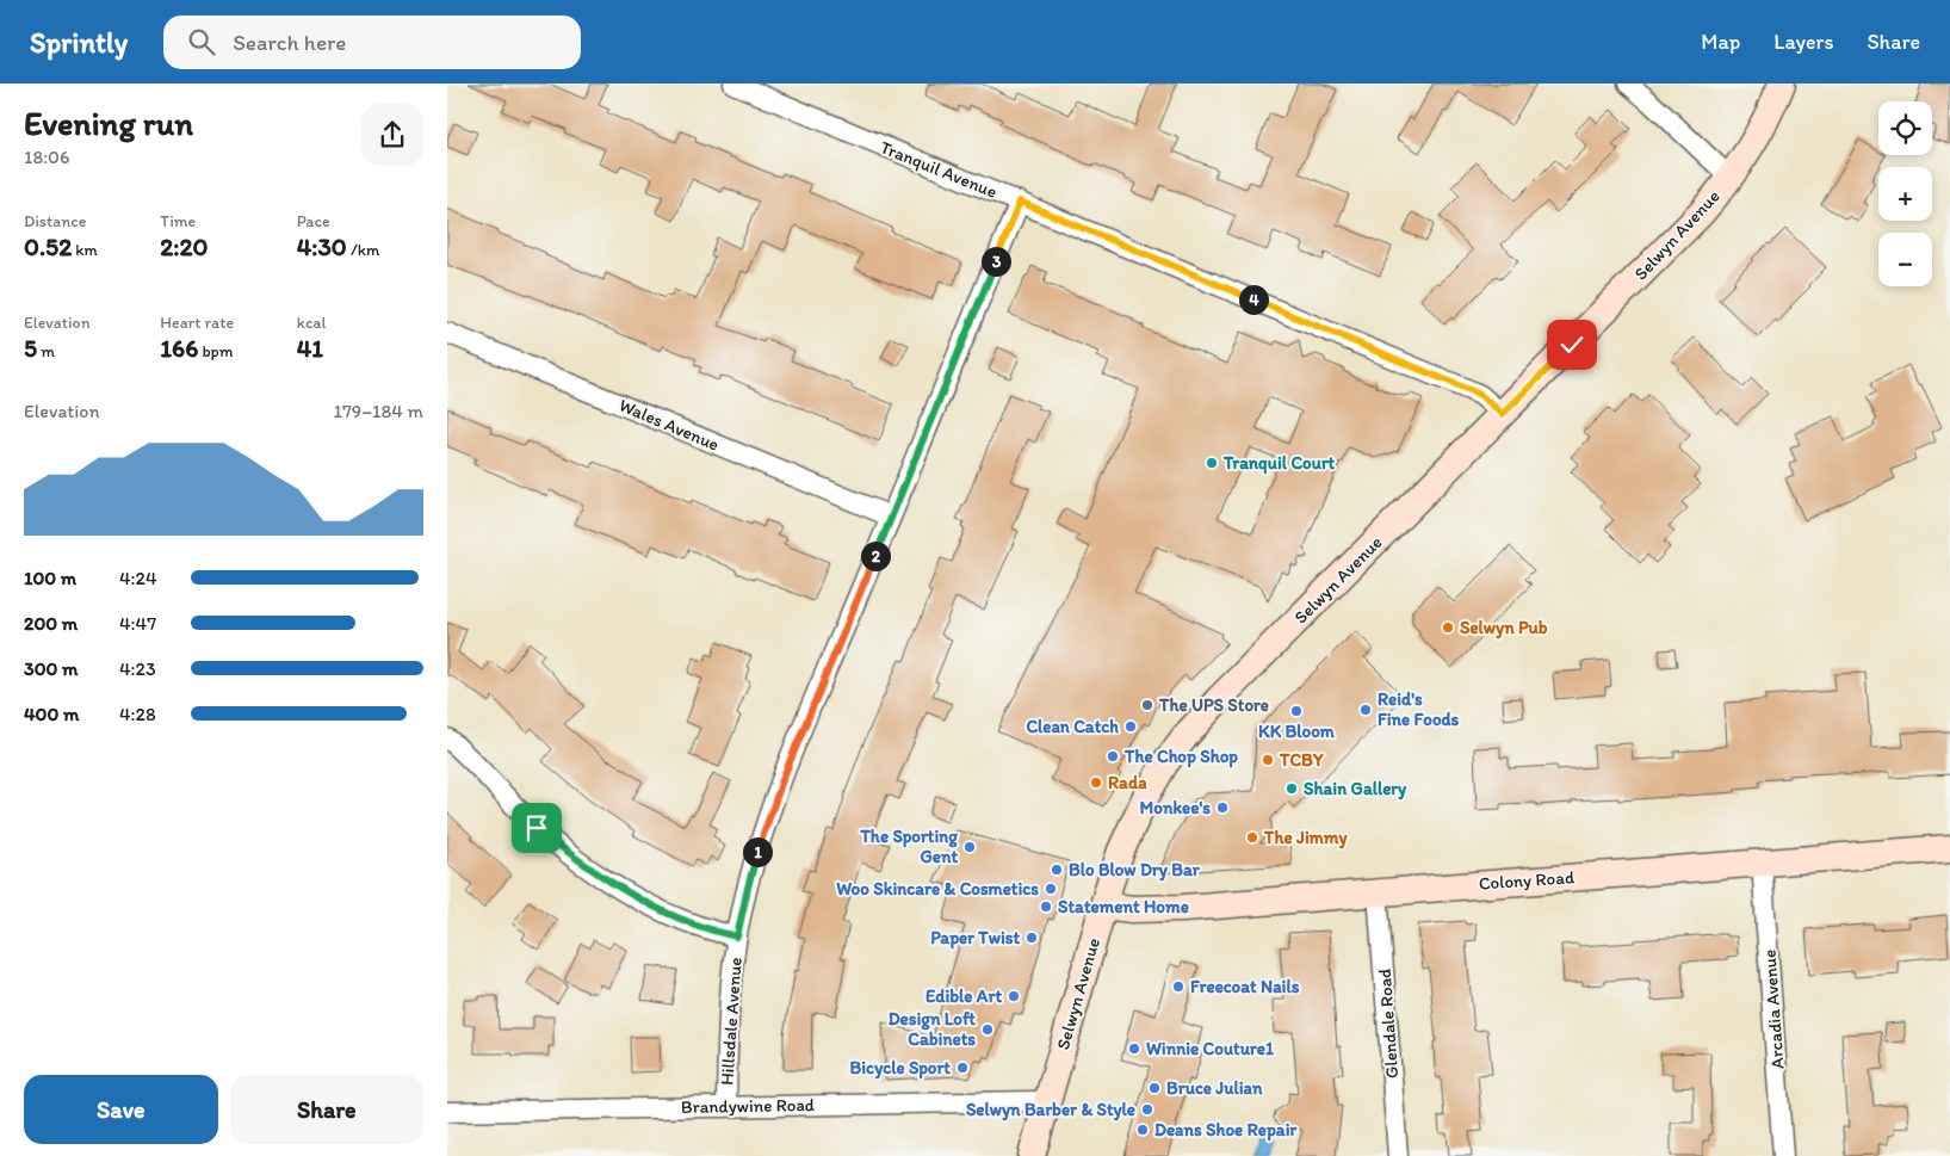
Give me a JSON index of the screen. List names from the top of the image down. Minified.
{"streets":{"street":["Tranquil Avenue","Selwyn Avenue","Wales Avenue","Colony Road","Arcadia Avenue","Hillsdale Avenue","Glendale Road","Brandywine Road"]},"crossings":[["Tranquil Avenue","Selwyn Avenue"],["Tranquil Avenue","Hillsdale Avenue"],["Selwyn Avenue","Colony Road"],["Selwyn Avenue","Brandywine Road"],["Wales Avenue","Hillsdale Avenue"],["Colony Road","Arcadia Avenue"],["Colony Road","Glendale Road"],["Hillsdale Avenue","Brandywine Road"]],"places":["Tranquil Court","Selwyn Pub","The UPS Store","Reid's Fine Foods","KK Bloom","Clean Catch","The Chop Shop","TCBY","Rada","Shain Gallery","Monkee's","The Jimmy","The Sporting Gent","Blo Blow Dry Bar","Woo Skincare & Cosmetics","Statement Home","Paper Twist","Freecoat Nails","Edible Art","Design Loft Cabinets","Winnie Couture1","Bicycle Sport","Bruce Julian","Selwyn Barber & Style","Deans Shoe Repair"],"page":{"header":"Sprintly","search":"Search here","nav":["Map","Layers","Share"],"heading":["Evening run","18:06"],"map_buttons":["+","−"],"stats":[["Distance","0.52 km"],["Time","2:20"],["Pace","4:30 /km"],["Elevation","5 m"],["Heart rate","166 bpm"],["kcal","41"]],"pins":["3","4","2","1"],"chart":["Elevation","179–184 m"],"list":[{"name":"100 m","note":"4:24"},{"name":"200 m","note":"4:47"},{"name":"300 m","note":"4:23"},{"name":"400 m","note":"4:28"}],"buttons":["Save","Share"]}}
